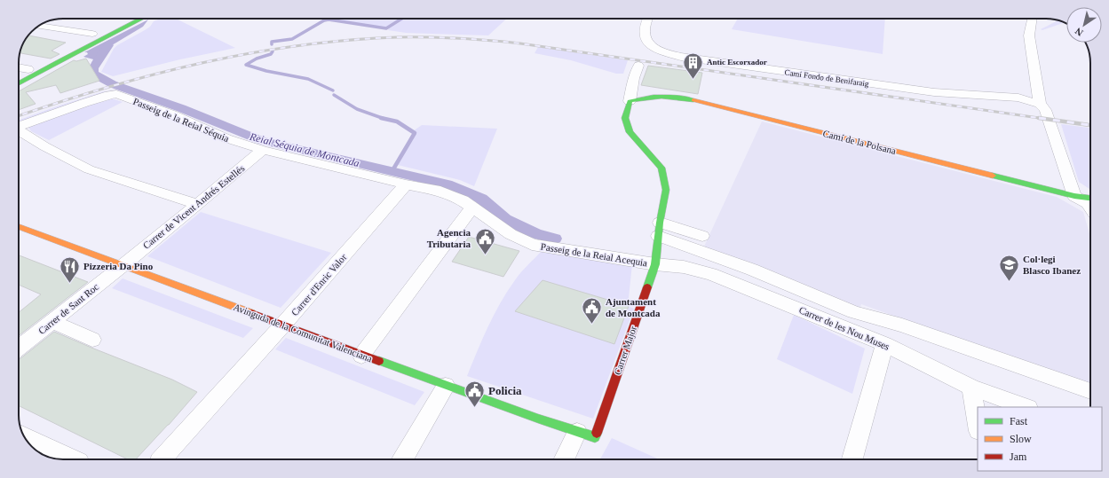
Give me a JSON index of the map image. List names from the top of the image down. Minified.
{"streets":{"street":["Camí Fondo de Benifaraig","Passeig de la Reial Séquia","Camí de la Polsana","Carrer de Vicent Andrés Estellés","Passeig de la Reial Acequia","Carrer d'Enric Valor","Carrer de Sant Roc","Carrer de les Nou Muses","Avinguda de la Comunitat Valenciana","Carrer Major"]},"crossings":[["Passeig de la Reial Séquia","Carrer de Vicent Andrés Estellés"],["Passeig de la Reial Séquia","Passeig de la Reial Acequia"],["Passeig de la Reial Séquia","Carrer d'Enric Valor"],["Carrer de Vicent Andrés Estellés","Carrer de Sant Roc"],["Carrer de Vicent Andrés Estellés","Avinguda de la Comunitat Valenciana"],["Passeig de la Reial Acequia","Carrer de les Nou Muses"],["Passeig de la Reial Acequia","Carrer Major"],["Carrer d'Enric Valor","Avinguda de la Comunitat Valenciana"],["Carrer de Sant Roc","Avinguda de la Comunitat Valenciana"],["Carrer de les Nou Muses","Carrer Major"],["Avinguda de la Comunitat Valenciana","Carrer Major"]],"water":["Reial Séquia de Montcada"],"places":{"building":["Antic Escorxador"],"public building":["Agencia Tributaria","Ajuntament de Montcada","Policia"],"school or university":["Col·legi Blasco Ibanez"],"restaurant":["Pizzeria Da Pino"]},"legend":["Fast","Slow","Jam"],"north":"bottom left"}
